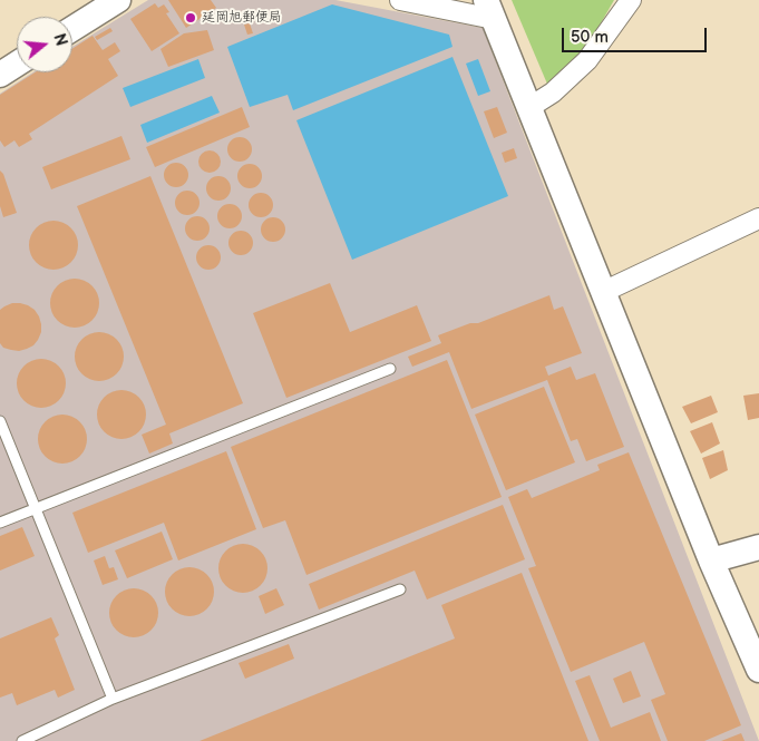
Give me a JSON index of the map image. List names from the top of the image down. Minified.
{"places":["延岡旭郵便局"],"scale_bar":"50 m","north":"right"}
